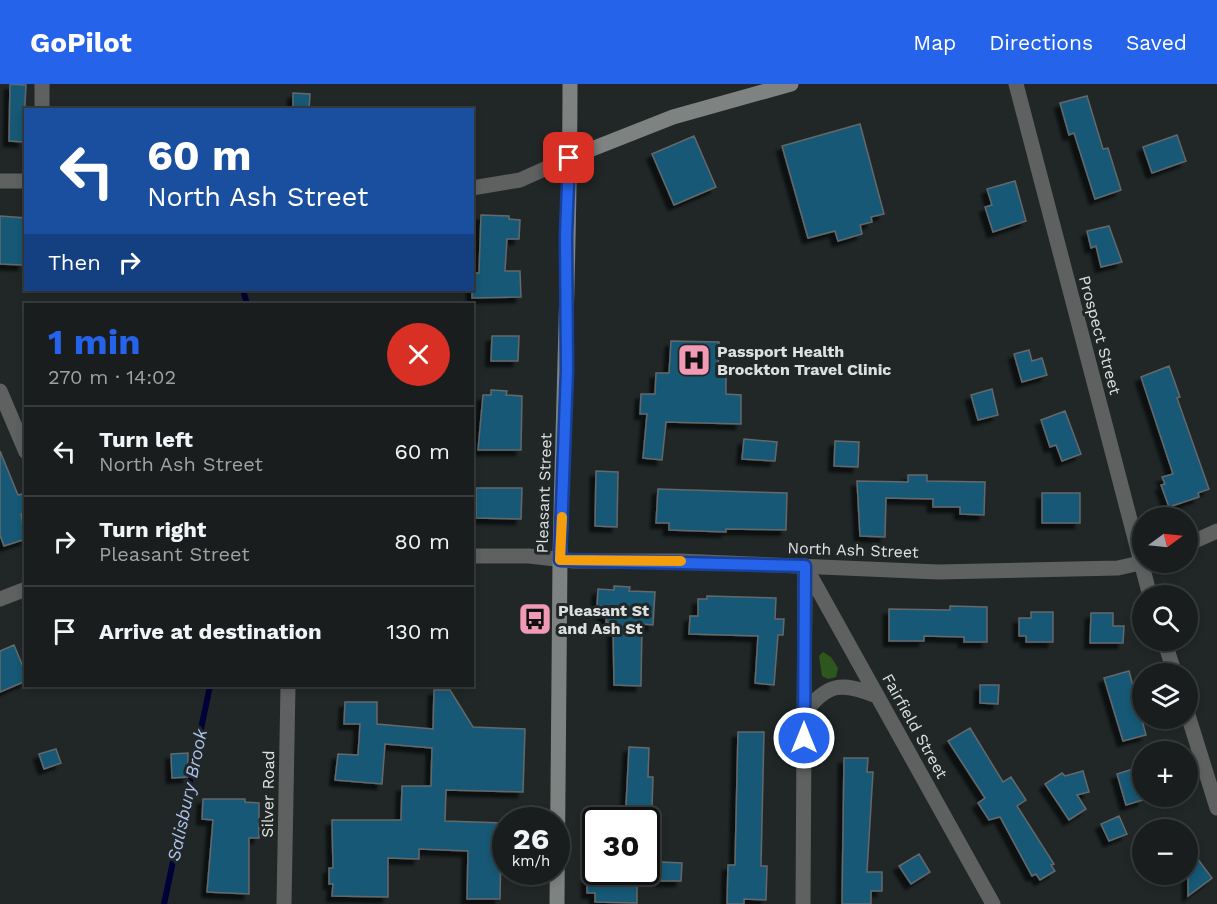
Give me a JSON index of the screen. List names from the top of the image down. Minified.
{"streets":{"main road":["Pleasant Street"],"street":["Prospect Street","North Ash Street","Fairfield Street","Silver Road"]},"crossings":[["Pleasant Street","North Ash Street"],["North Ash Street","Fairfield Street"]],"water":["Salisbury Brook"],"places":{"hospital":["Passport Health Brockton Travel Clinic"],"bus stop":["Pleasant St and Ash St"]},"north":"right","page":{"header":"GoPilot","nav":["Map","Directions","Saved"],"turn":["60 m","North Ash Street"],"then":"Then","heading":["1 min","270 m · 14:02"],"list":[{"name":"Turn left","note":"North Ash Street","value":"60 m"},{"name":"Turn right","note":"Pleasant Street","value":"80 m"},{"name":"Arrive at destination","value":"130 m"}],"map_buttons":["+","−"],"speed":"26 km/h","limit":"30"}}
